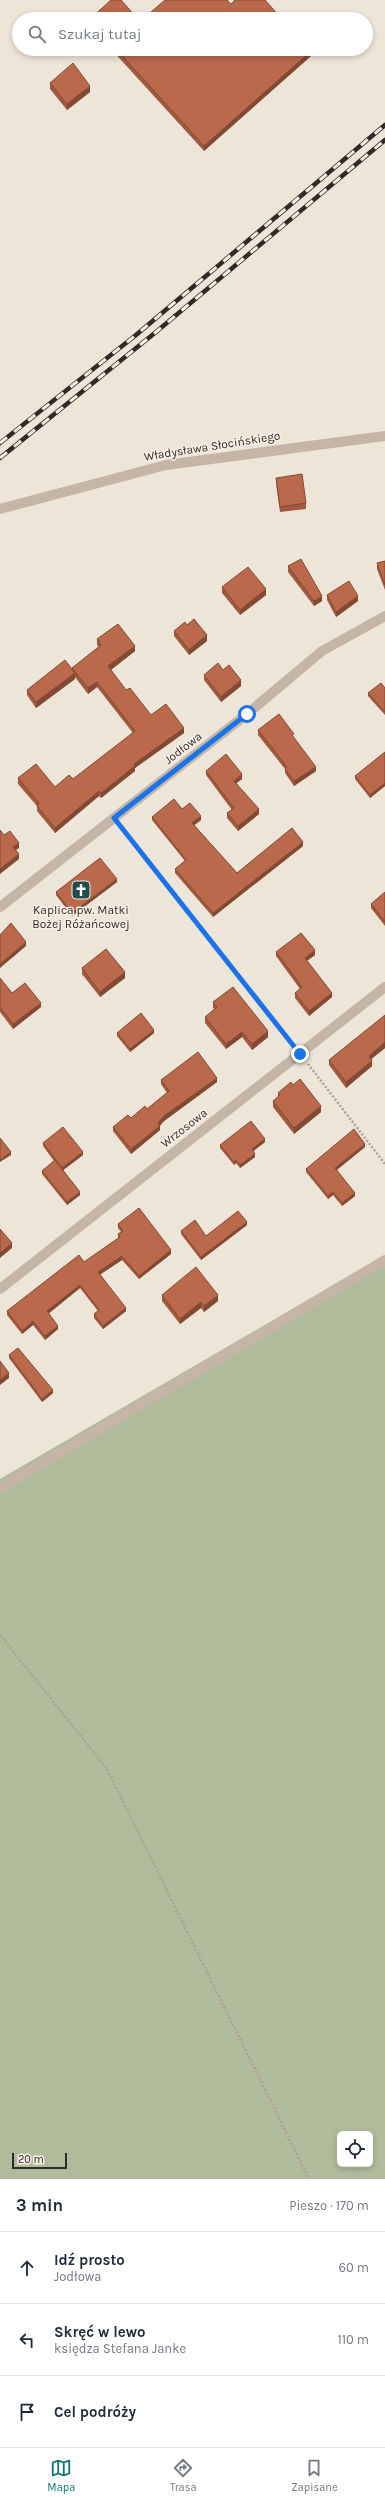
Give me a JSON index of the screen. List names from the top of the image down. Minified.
{"streets":{"street":["Władysława Słocińskiego","Jodłowa","Wrzosowa"]},"places":{"church":["Kaplica pw. Matki Bożej Różańcowej"]},"scale_bar":"20 m","page":{"search":"Szukaj tutaj","scale":"20 m","heading":["3 min","Pieszo · 170 m"],"list":[["Idź prosto","Jodłowa","60 m"],["Skręć w lewo","księdza Stefana Janke","110 m"],"Cel podróży"],"nav":["Mapa","Trasa","Zapisane"]}}
